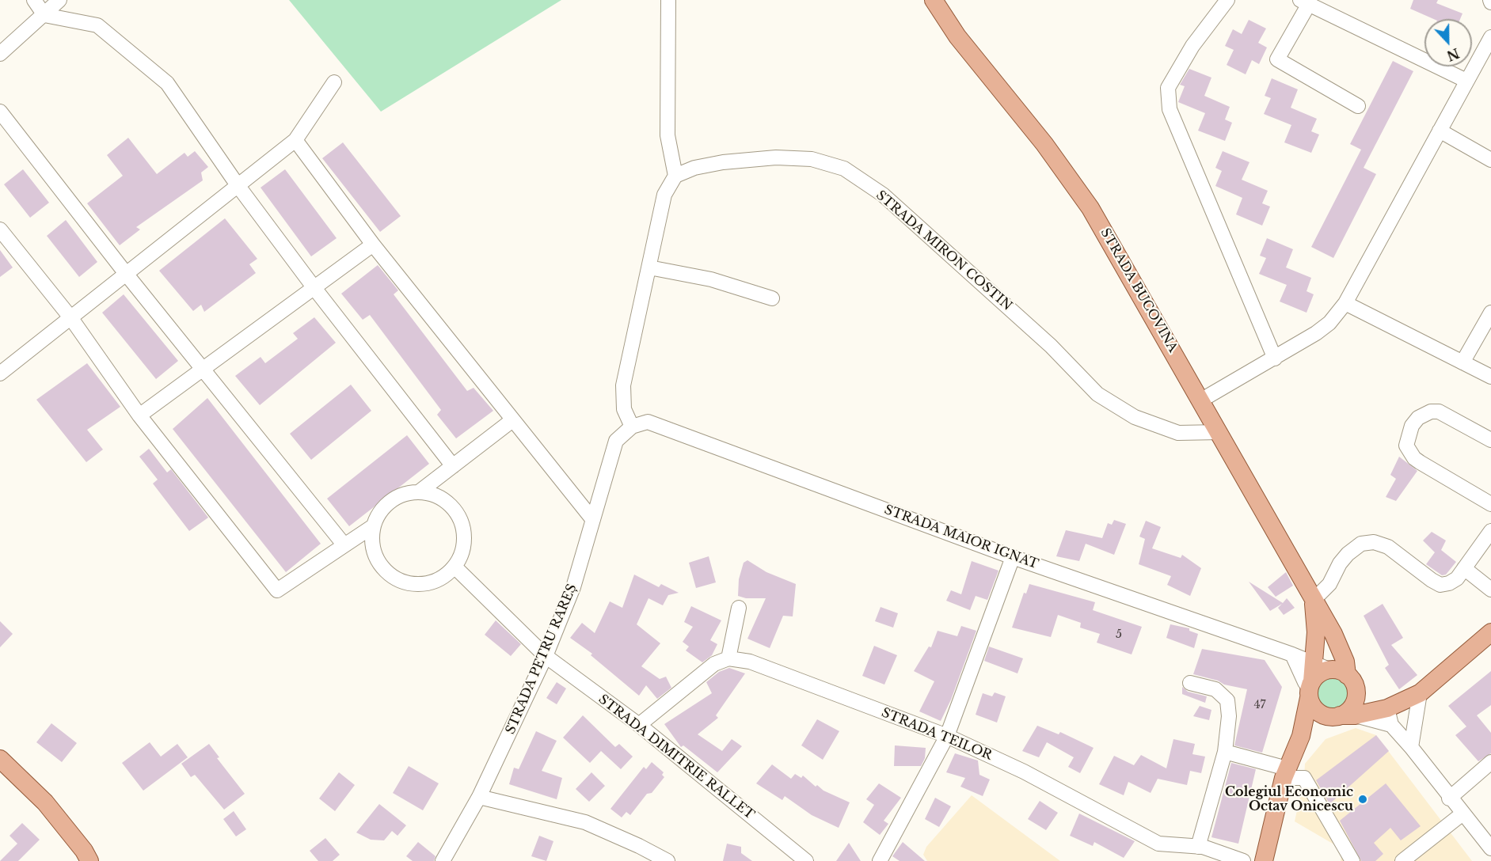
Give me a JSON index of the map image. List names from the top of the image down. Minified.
{"streets":{"main road":["STRADA BUCOVINA"],"street":["STRADA MIRON COSTIN","STRADA MAIOR IGNAT","STRADA PETRU RAREȘ","STRADA TEILOR","STRADA DIMITRIE RALLET"]},"crossings":[["STRADA MIRON COSTIN","STRADA BUCOVINA"],["STRADA BUCOVINA","STRADA MAIOR IGNAT"],["STRADA MAIOR IGNAT","STRADA PETRU RAREȘ"],["STRADA PETRU RAREȘ","STRADA DIMITRIE RALLET"]],"places":["Colegiul Economic Octav Onicescu"],"house_numbers":["5","47"],"north":"bottom"}
